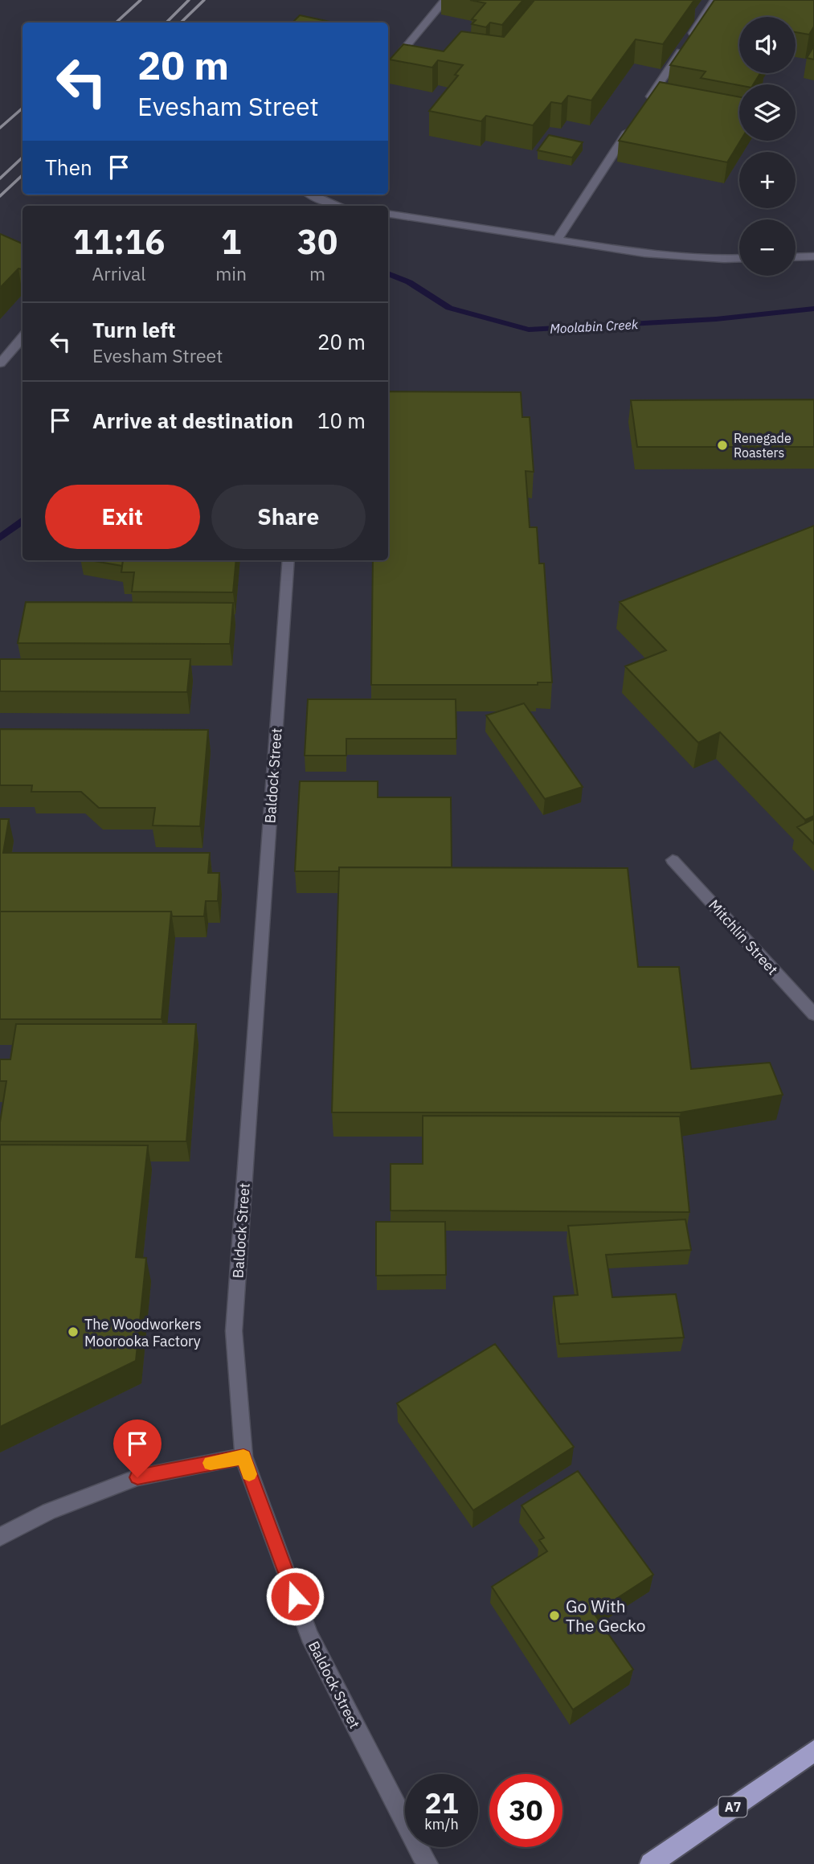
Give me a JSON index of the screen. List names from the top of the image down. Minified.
{"streets":{"highway":["A7"],"street":["Baldock Street","Mitchlin Street"]},"water":["Moolabin Creek"],"places":["Renegade Roasters","The Woodworkers Moorooka Factory","Go With The Gecko"],"page":{"map_buttons":["+","−"],"turn":["20 m","Evesham Street"],"then":"Then","eta":["11:16","Arrival","1","min","30","m"],"list":[{"name":"Turn left","note":"Evesham Street","value":"20 m"},{"name":"Arrive at destination","value":"10 m"}],"buttons":["Exit","Share"],"speed":"21 km/h","limit":"30"}}
